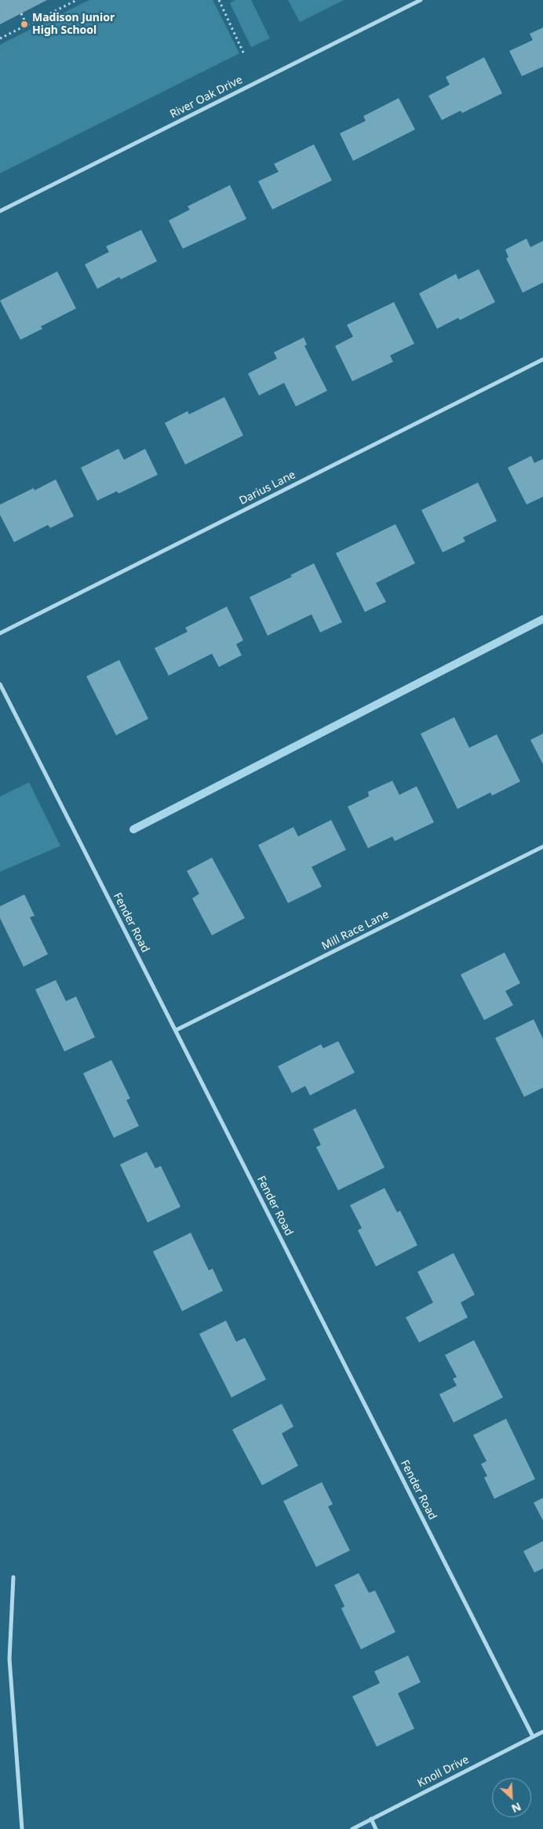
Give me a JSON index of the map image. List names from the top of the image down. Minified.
{"streets":{"street":["River Oak Drive","Darius Lane","Fender Road","Mill Race Lane","Knoll Drive"]},"crossings":[["Fender Road","Mill Race Lane"],["Fender Road","Knoll Drive"]],"places":["Madison Junior High School"],"north":"bottom right"}
